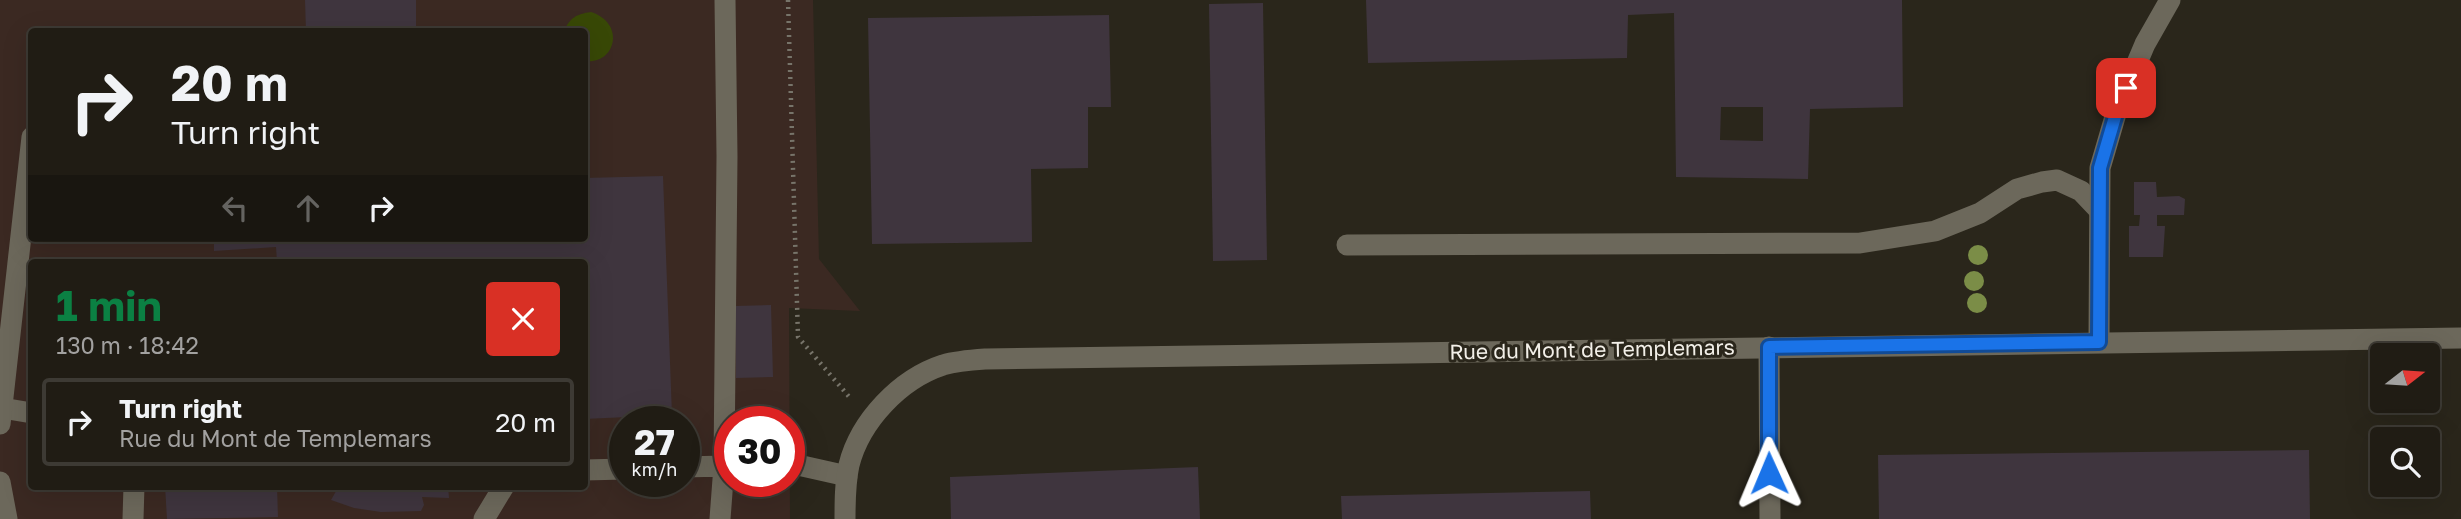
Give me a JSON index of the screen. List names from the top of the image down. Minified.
{"streets":{"street":["Rue du Mont de Templemars"]},"north":"right","page":{"turn":["20 m","Turn right"],"heading":["1 min","130 m · 18:42"],"list":[{"name":"Turn right","note":"Rue du Mont de Templemars","value":"20 m"}],"speed":"27 km/h","limit":"30"}}
